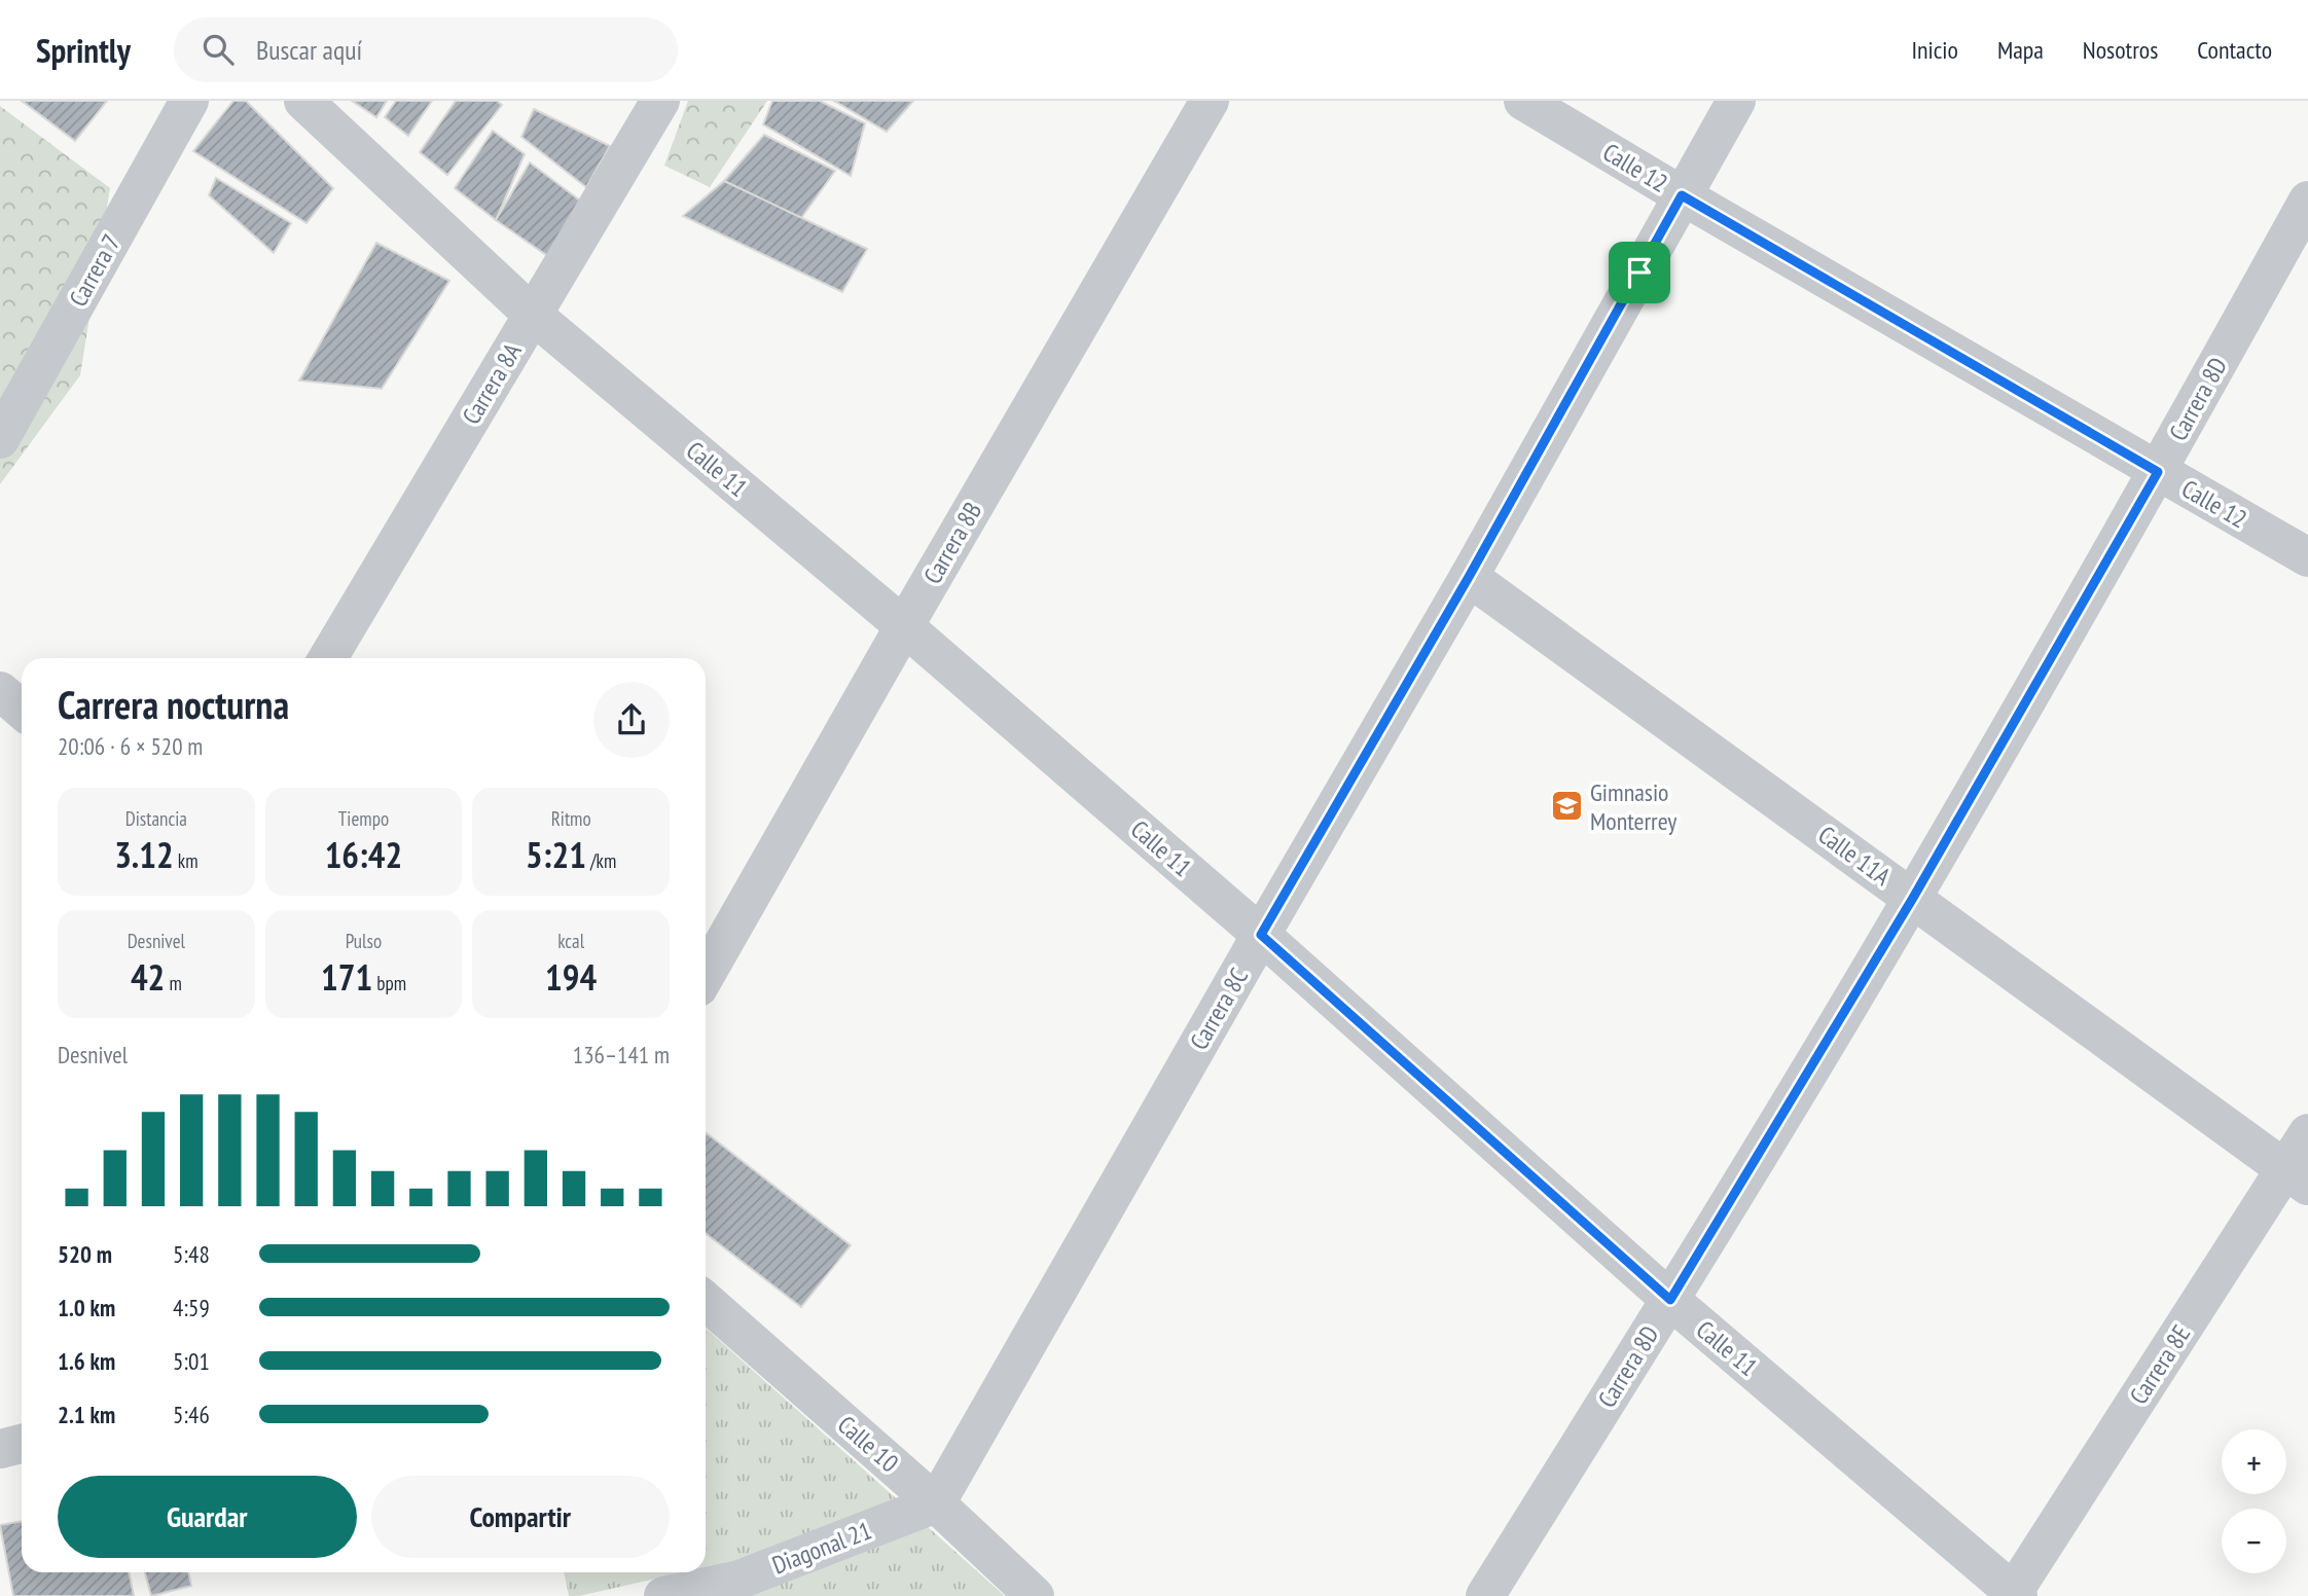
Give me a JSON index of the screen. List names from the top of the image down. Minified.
{"streets":{"street":["Calle 12","Carrera 7","Carrera 8A","Carrera 8D","Calle 11","Carrera 8B","Calle 11A","Carrera 8C","Carrera 8E","Calle 10","Diagonal 21"]},"crossings":[["Calle 12","Carrera 8D"],["Calle 12","Carrera 8C"],["Carrera 8A","Calle 11"],["Carrera 8D","Calle 11"],["Carrera 8D","Calle 11A"],["Calle 11","Carrera 8B"],["Calle 11","Carrera 8C"],["Calle 11","Carrera 8E"],["Calle 11A","Carrera 8C"],["Calle 11A","Carrera 8E"],["Carrera 8C","Calle 10"],["Carrera 8C","Diagonal 21"],["Calle 10","Diagonal 21"]],"places":{"school or university":["Gimnasio Monterrey"]},"page":{"header":"Sprintly","search":"Buscar aquí","nav":["Inicio","Mapa","Nosotros","Contacto"],"heading":["Carrera nocturna","20:06 · 6 × 520 m"],"stats":[["Distancia","3.12 km"],["Tiempo","16:42"],["Ritmo","5:21 /km"],["Desnivel","42 m"],["Pulso","171 bpm"],["kcal","194"]],"chart":["Desnivel","136–141 m"],"list":[{"name":"520 m","note":"5:48"},{"name":"1.0 km","note":"4:59"},{"name":"1.6 km","note":"5:01"},{"name":"2.1 km","note":"5:46"}],"map_buttons":["+","−"],"buttons":["Guardar","Compartir"]}}
